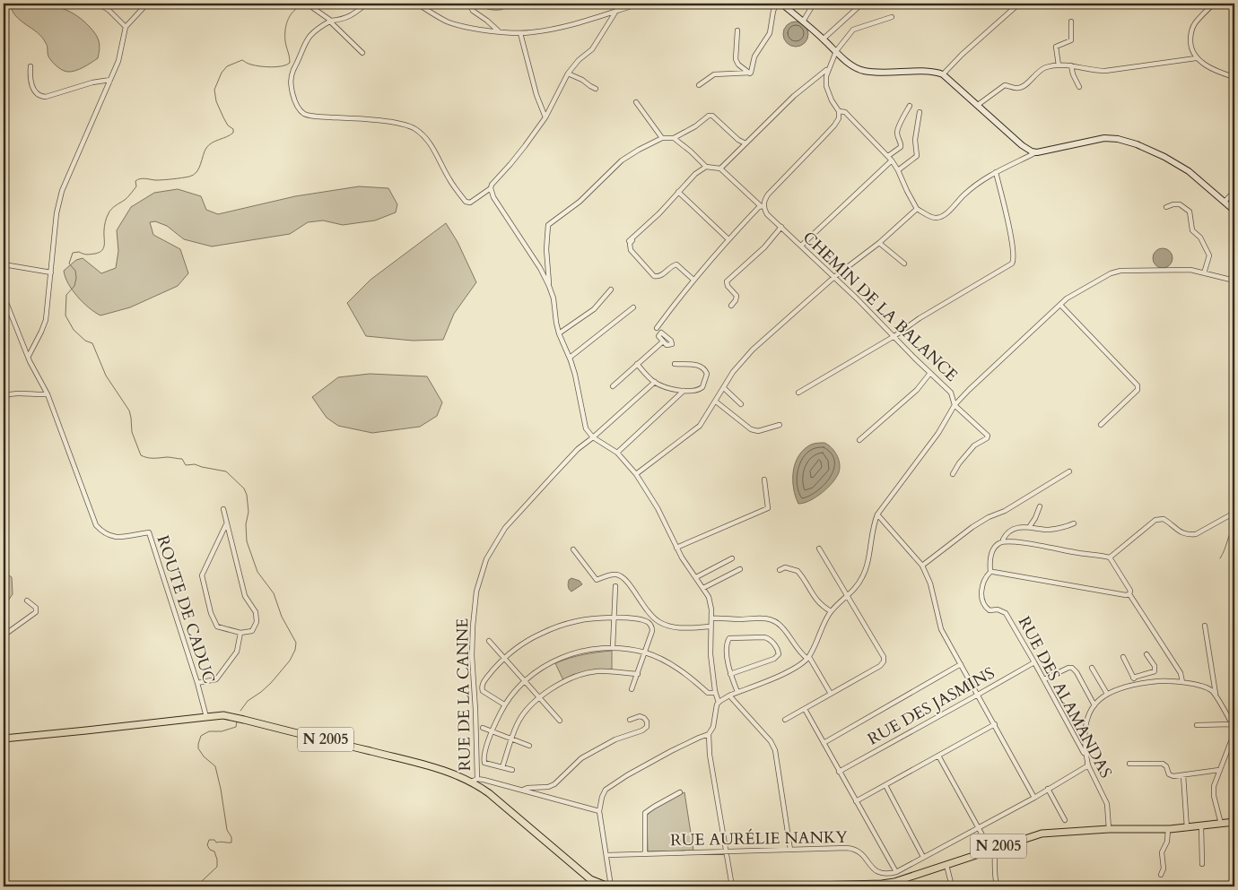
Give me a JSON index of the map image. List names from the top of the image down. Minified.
{"streets":{"main road":["N 2005"],"street":["CHEMIN DE LA BALANCE","ROUTE DE CADUC","RUE DE LA CANNE","RUE DES ALAMANDAS","RUE DES JASMINS","RUE AURÉLIE NANKY"]},"crossings":[["ROUTE DE CADUC","N 2005"],["RUE DE LA CANNE","N 2005"],["RUE DES ALAMANDAS","RUE DES JASMINS"],["RUE DES ALAMANDAS","N 2005"]]}
